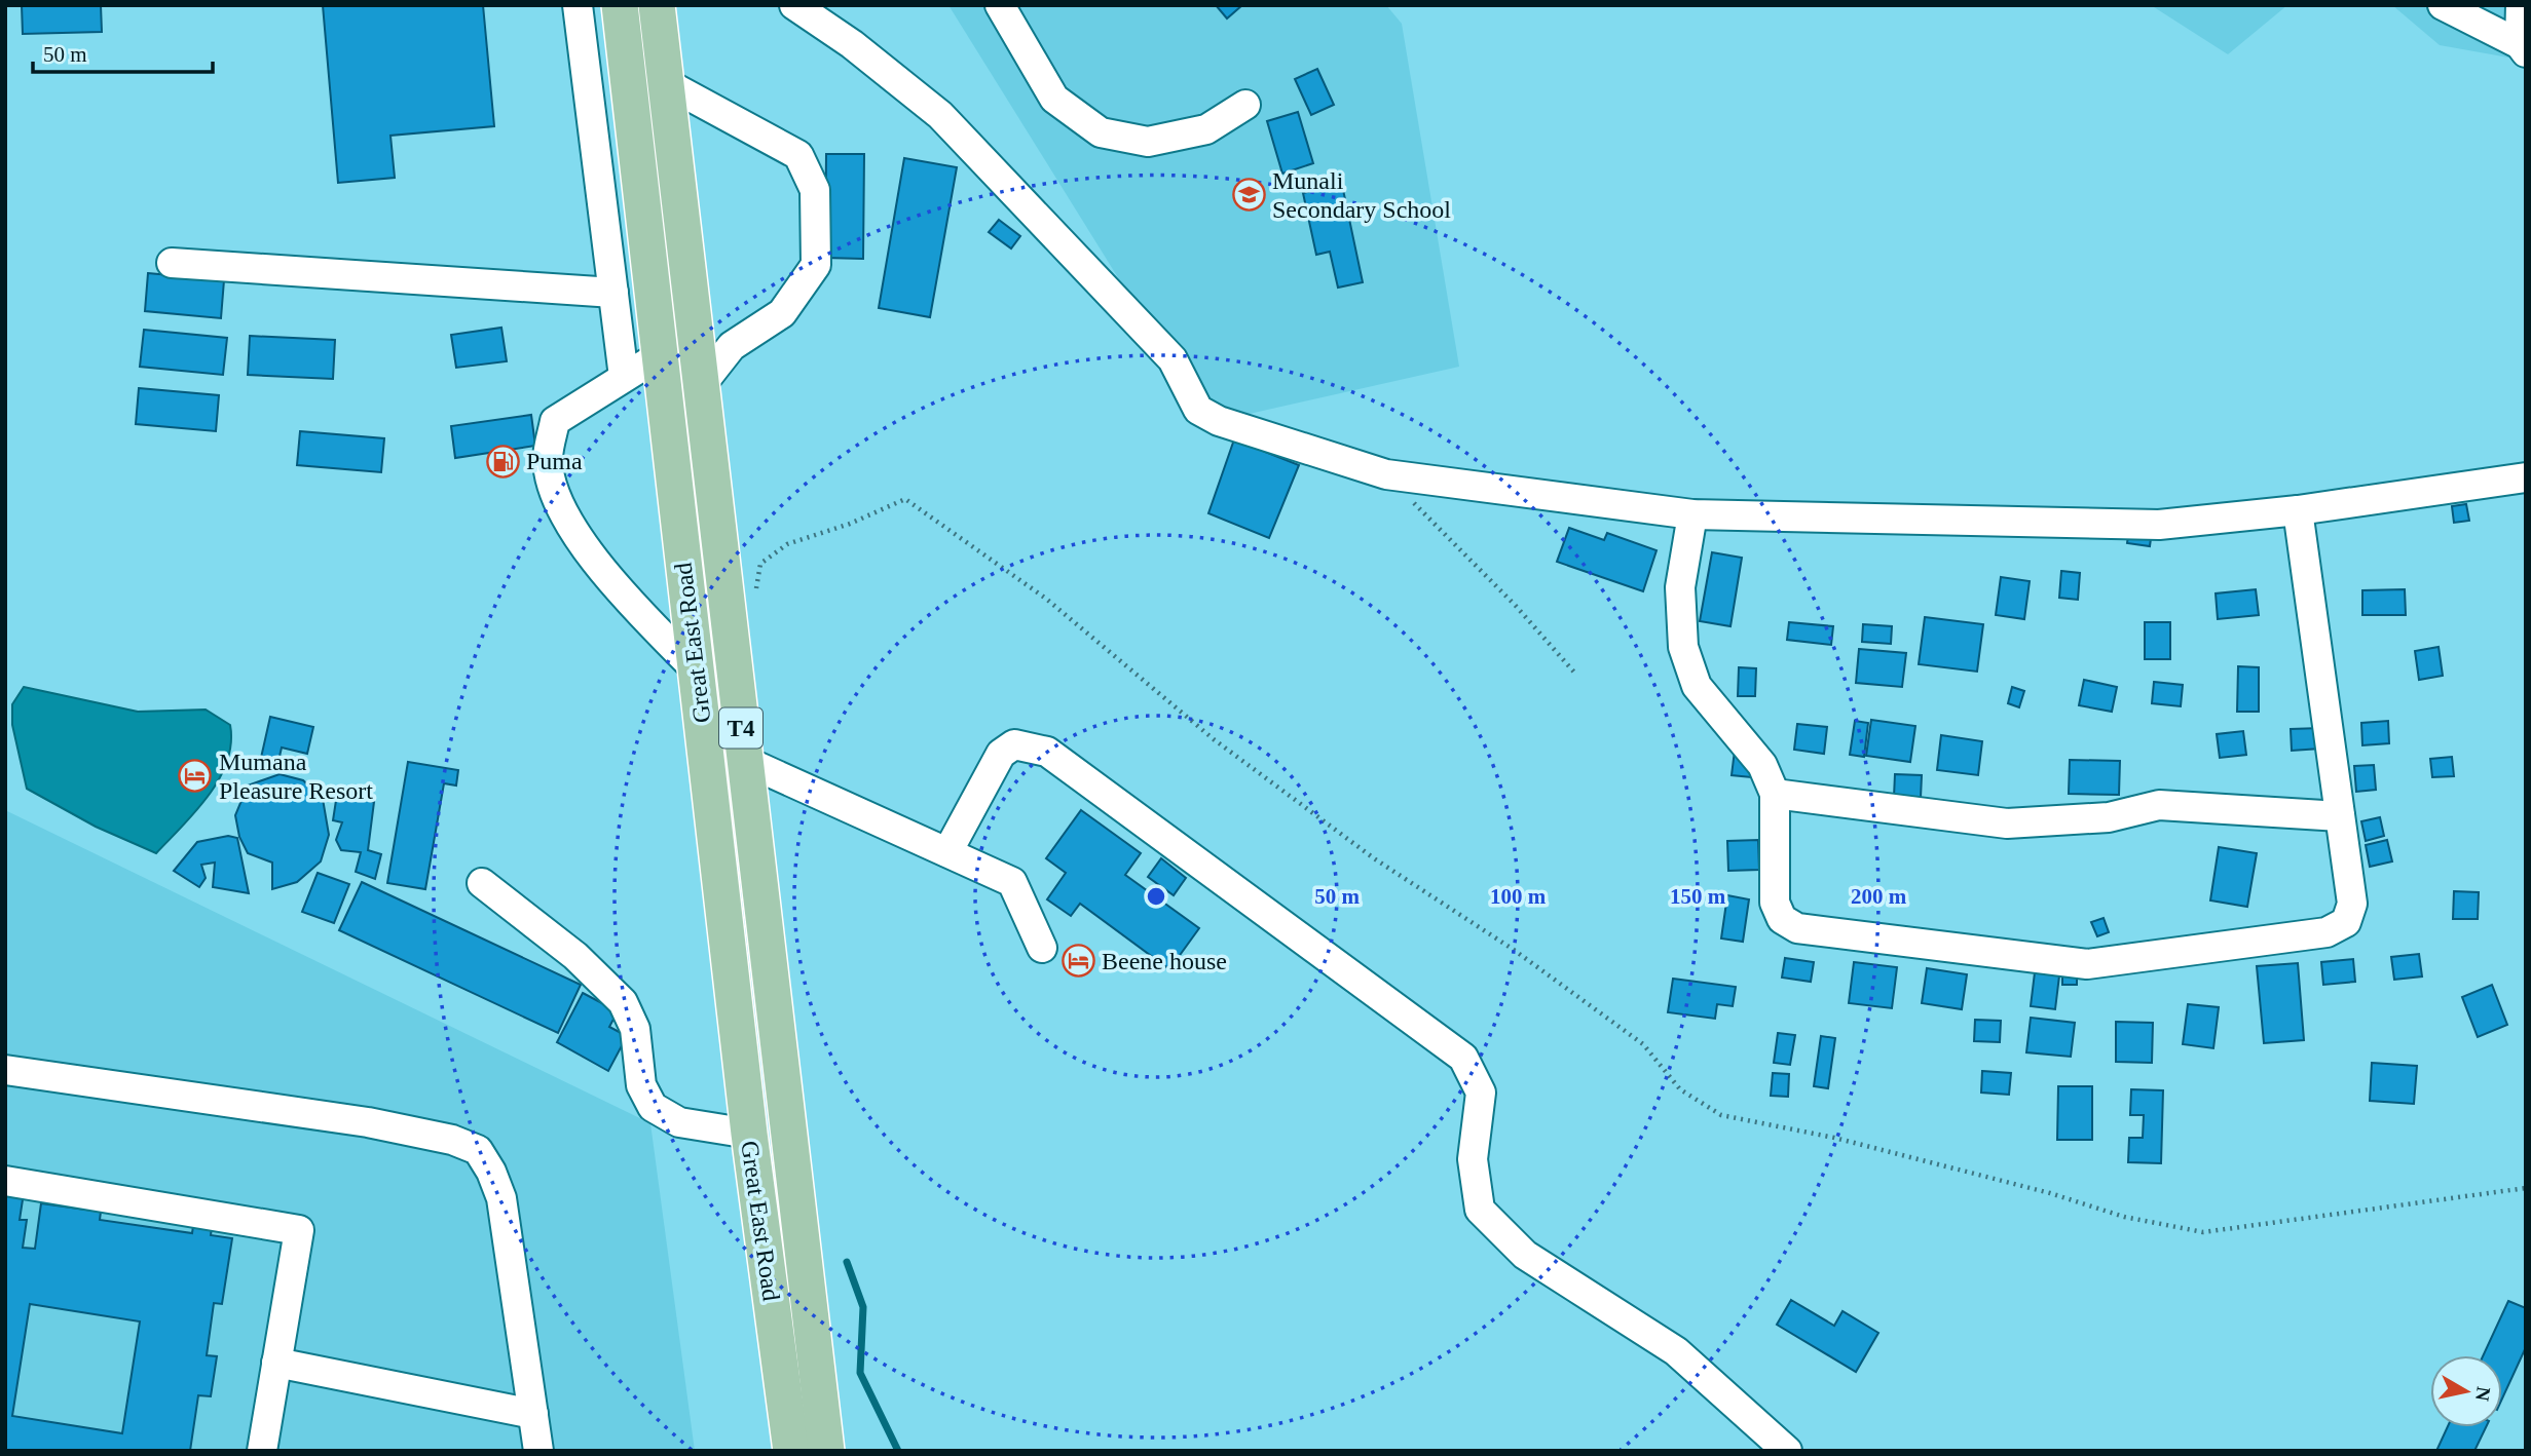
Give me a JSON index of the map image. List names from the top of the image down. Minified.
{"streets":{"main road":["Great East Road","T4"]},"places":{"school or university":["Munali Secondary School"],"fuel station":["Puma"],"hotel":["Mumana Pleasure Resort","Beene house"]},"scale_bar":"50 m","north":"right","rings":["50 m","100 m","150 m","200 m"]}
